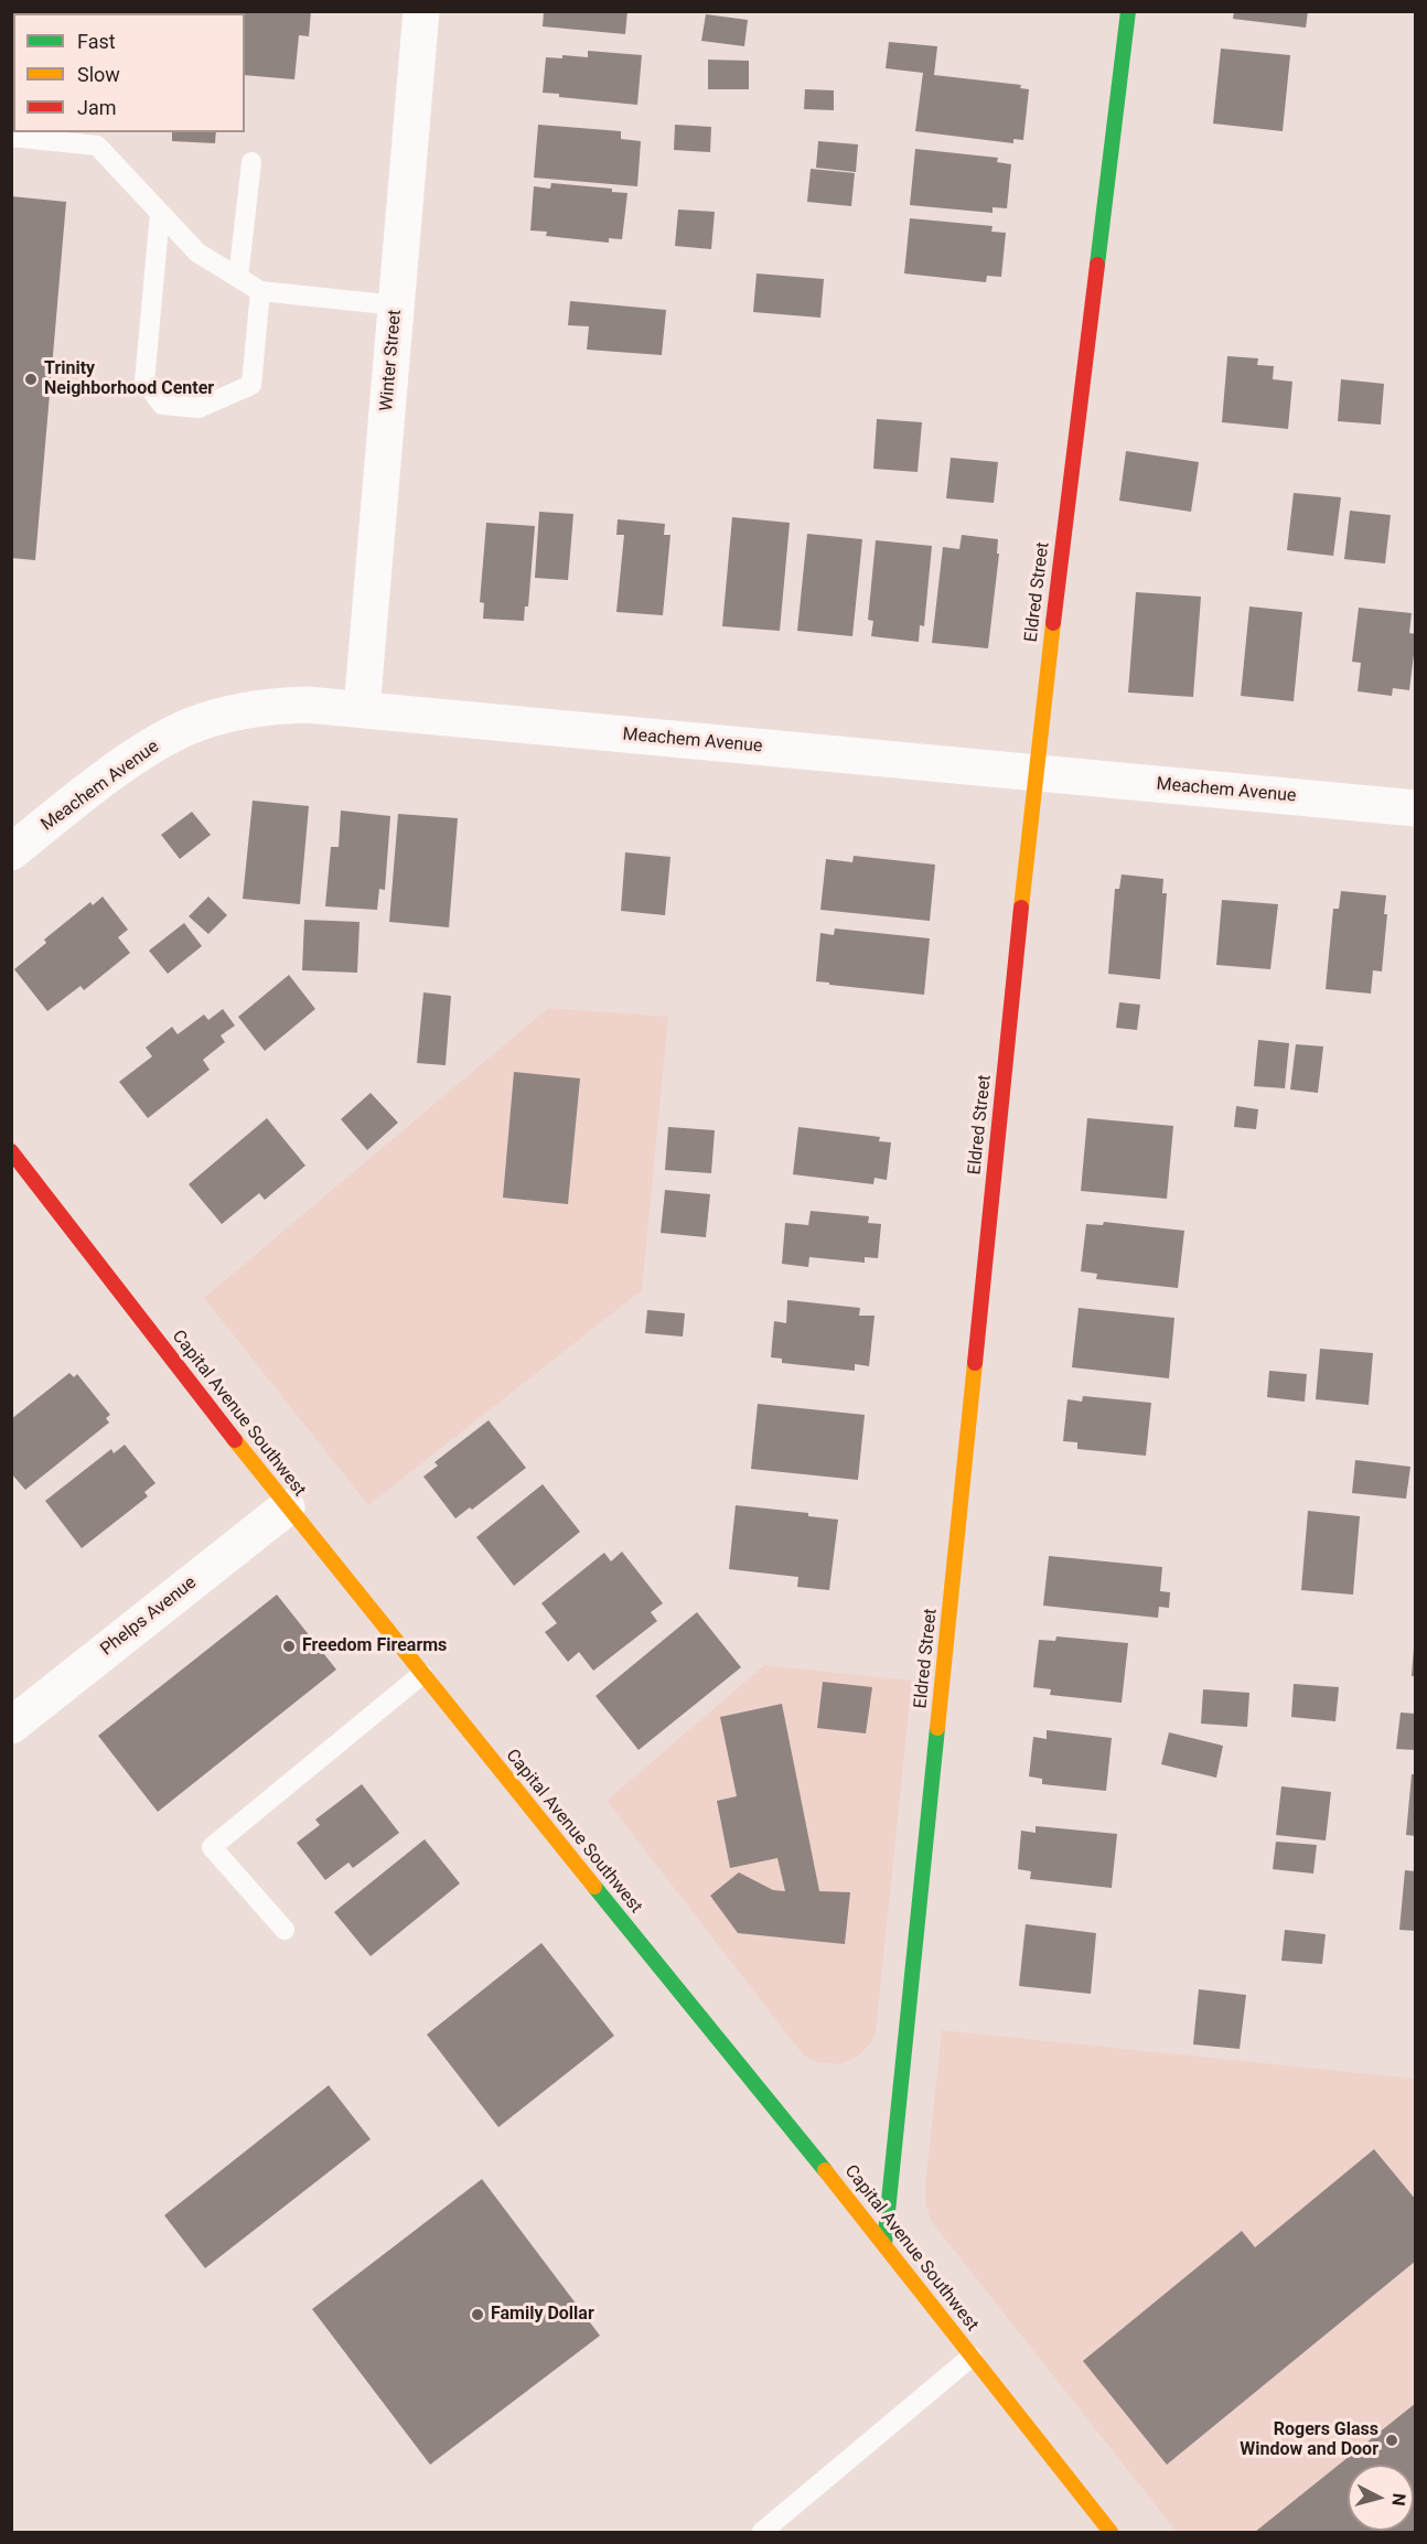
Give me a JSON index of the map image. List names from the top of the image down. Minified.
{"streets":{"street":["Winter Street","Eldred Street","Meachem Avenue","Capital Avenue Southwest","Phelps Avenue"]},"crossings":[["Winter Street","Meachem Avenue"],["Eldred Street","Meachem Avenue"],["Eldred Street","Capital Avenue Southwest"],["Capital Avenue Southwest","Phelps Avenue"]],"places":["Trinity Neighborhood Center","Freedom Firearms","Family Dollar","Rogers Glass Window and Door"],"legend":["Fast","Slow","Jam"],"north":"right"}
